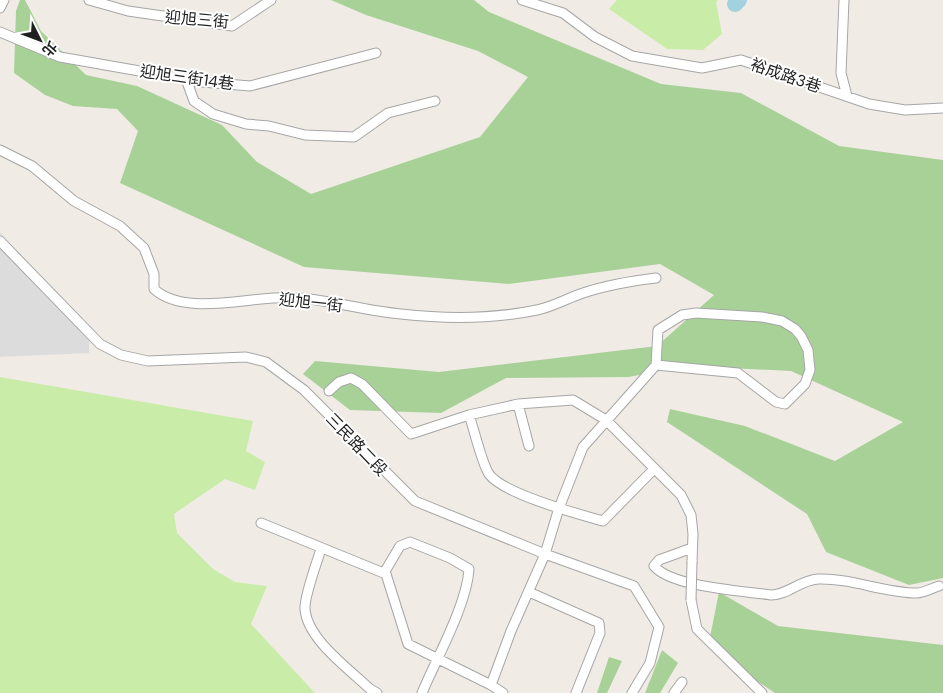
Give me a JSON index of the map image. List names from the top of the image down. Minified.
{"streets":{"street":["迎旭三街","裕成路3巷","迎旭三街14巷","迎旭一街","三民路二段"]},"north":"bottom right"}
